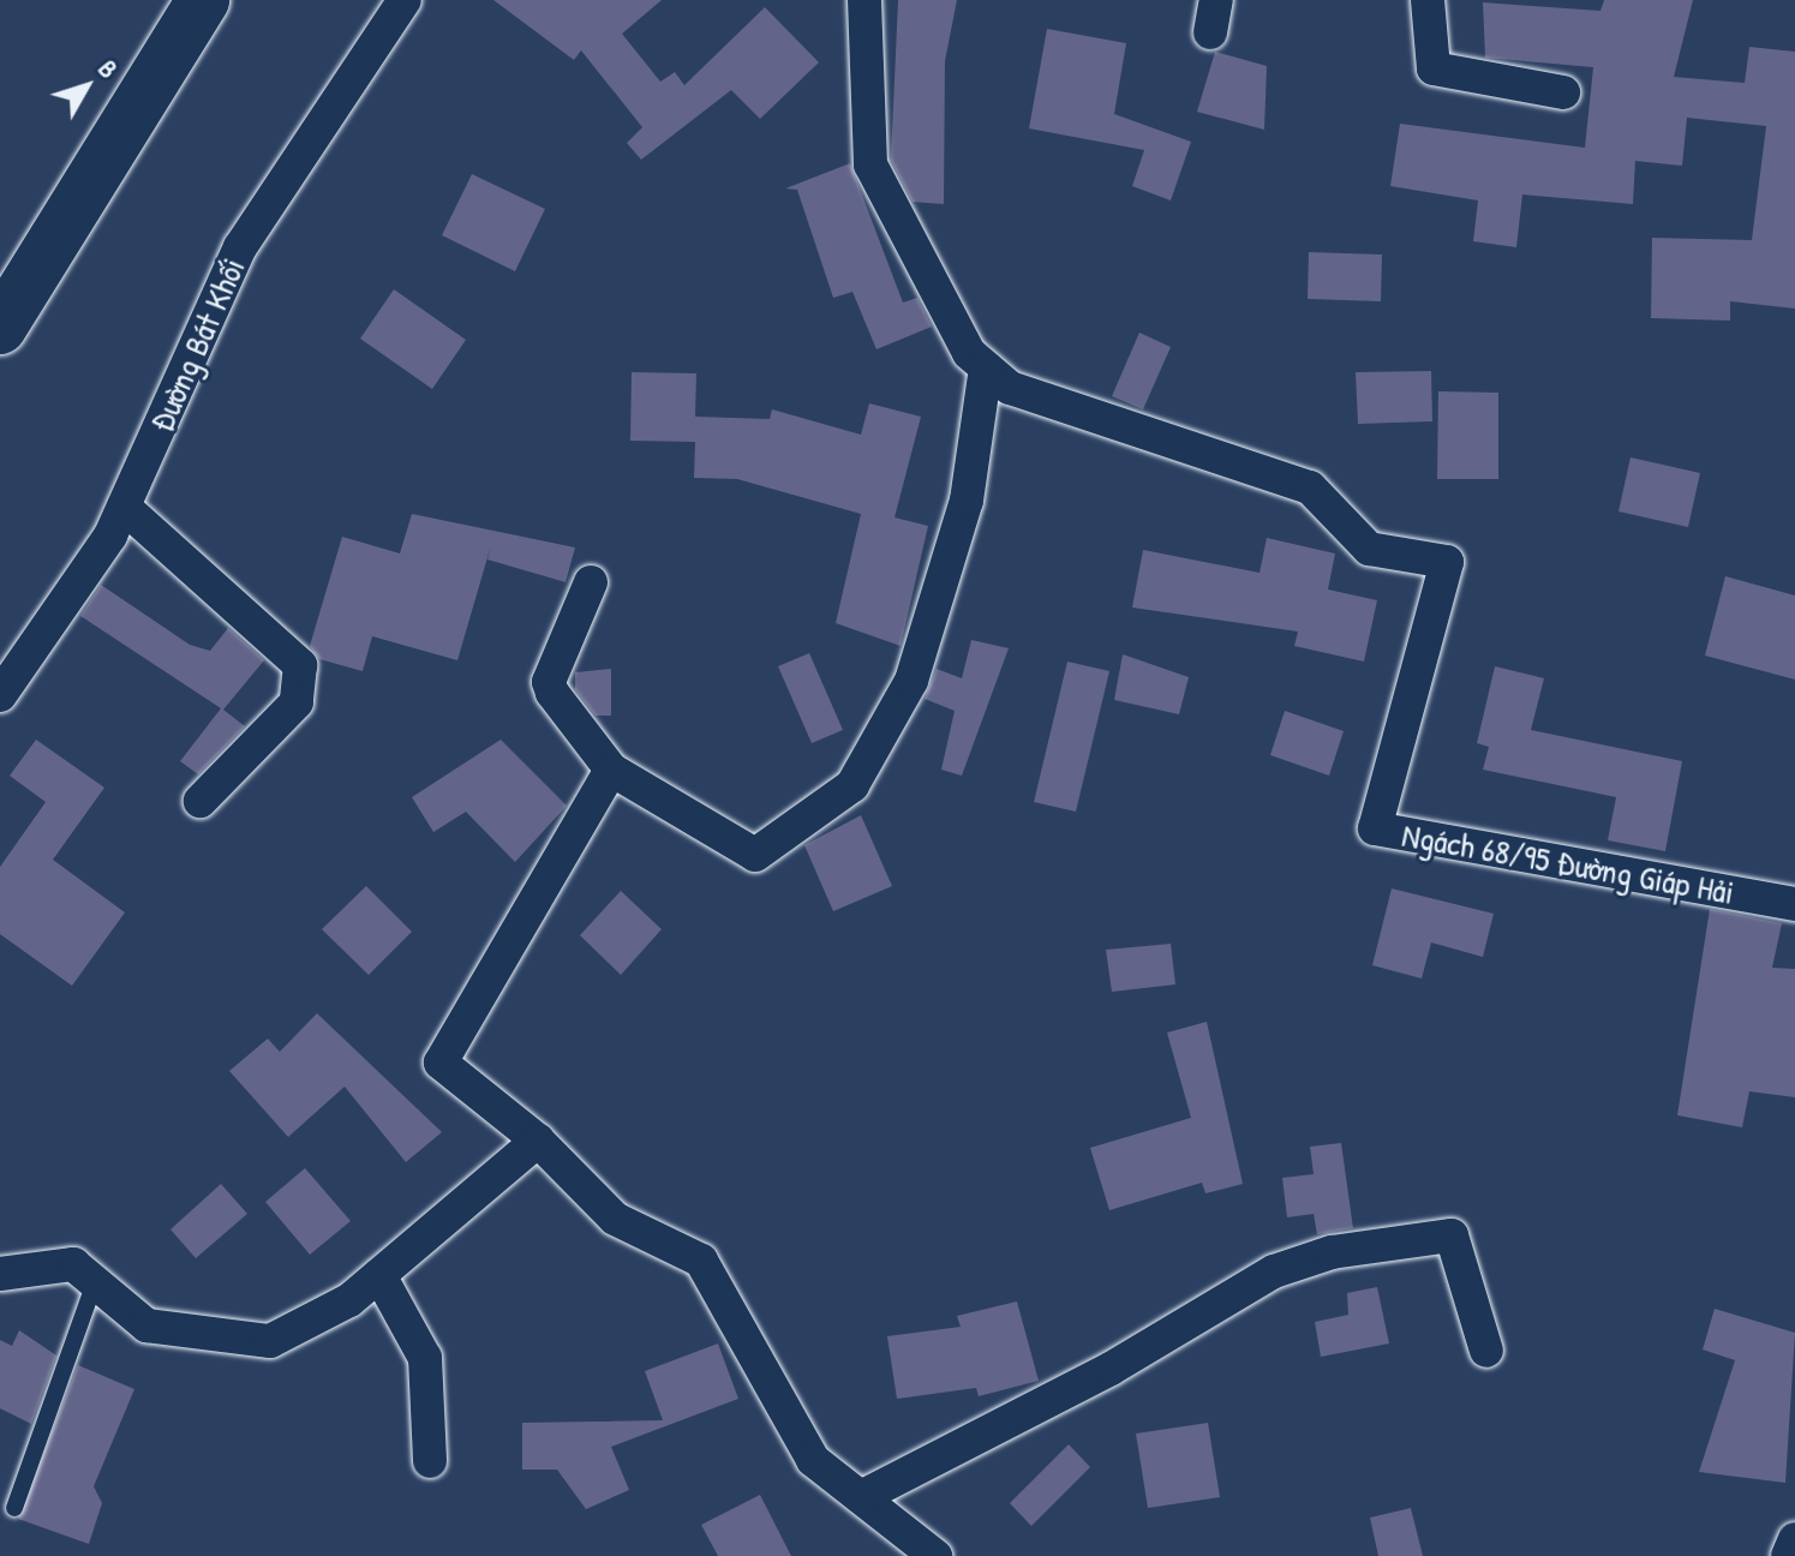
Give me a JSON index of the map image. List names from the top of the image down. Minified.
{"streets":{"street":["Đường Bát Khối","Ngách 68/95 Đường Giáp Hải"]},"north":"top right"}
